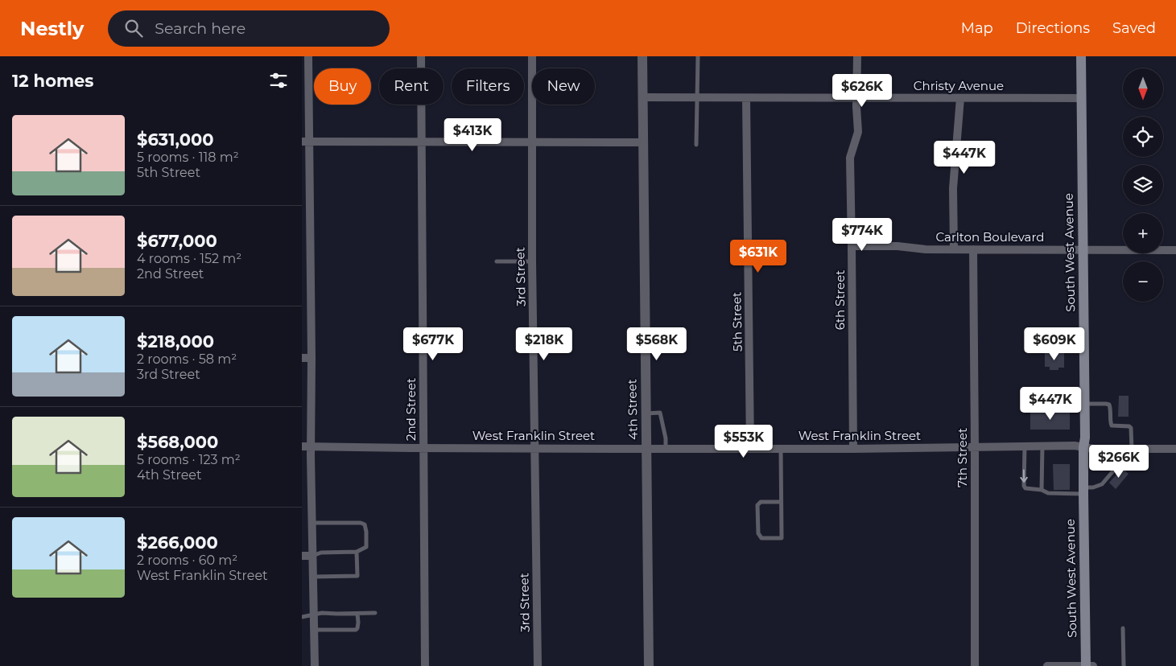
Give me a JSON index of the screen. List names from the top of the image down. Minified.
{"streets":{"main road":["South West Avenue"],"street":["Christy Avenue","Carlton Boulevard","3rd Street","6th Street","5th Street","2nd Street","4th Street","West Franklin Street","7th Street"]},"crossings":[["Christy Avenue","South West Avenue"],["Christy Avenue","6th Street"],["Christy Avenue","5th Street"],["Christy Avenue","4th Street"],["Carlton Boulevard","South West Avenue"],["Carlton Boulevard","6th Street"],["Carlton Boulevard","7th Street"],["South West Avenue","West Franklin Street"],["3rd Street","West Franklin Street"],["6th Street","West Franklin Street"],["5th Street","West Franklin Street"],["2nd Street","West Franklin Street"],["4th Street","West Franklin Street"],["West Franklin Street","7th Street"]],"north":"bottom","page":{"header":"Nestly","search":"Search here","nav":["Map","Directions","Saved"],"heading":"12 homes","map_buttons":["+","−"],"chip":["Buy","Rent","Filters","New"],"price":["$626K","$413K","$447K","$774K","$631K","$677K","$218K","$568K","$609K","$447K","$553K","$266K"],"list":[{"name":"$631,000","note":"5 rooms · 118 m² · 5th Street"},{"name":"$677,000","note":"4 rooms · 152 m² · 2nd Street"},{"name":"$218,000","note":"2 rooms · 58 m² · 3rd Street"},{"name":"$568,000","note":"5 rooms · 123 m² · 4th Street"},{"name":"$266,000","note":"2 rooms · 60 m² · West Franklin Street"}]}}
